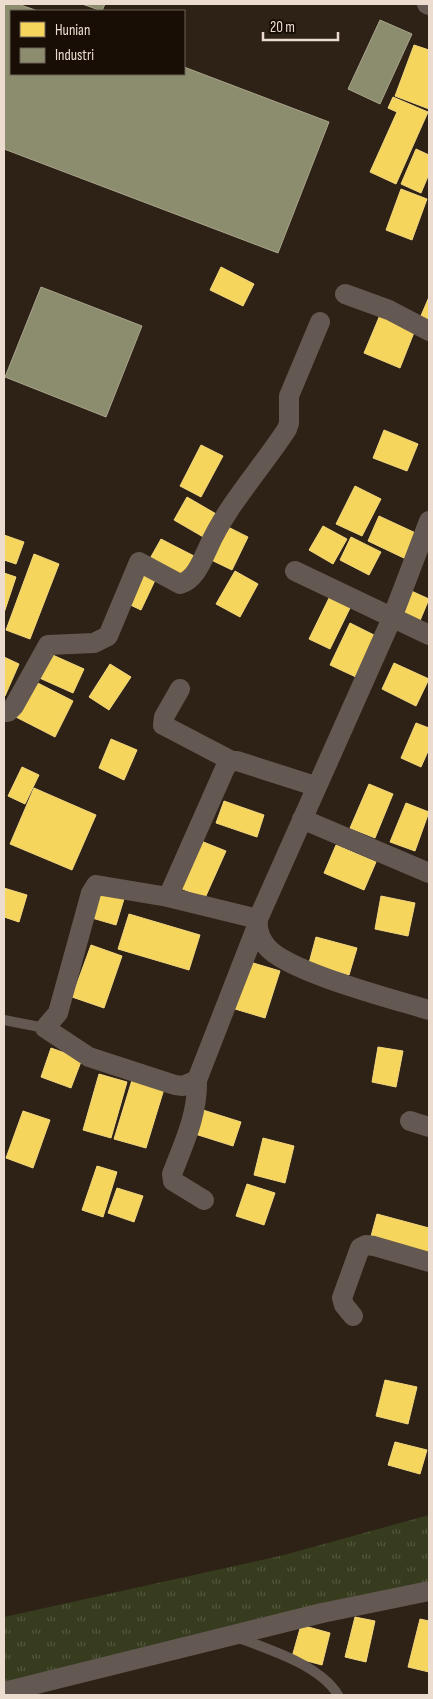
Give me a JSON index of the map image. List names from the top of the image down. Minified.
{"legend":["Hunian","Industri"],"scale_bar":"20 m"}
